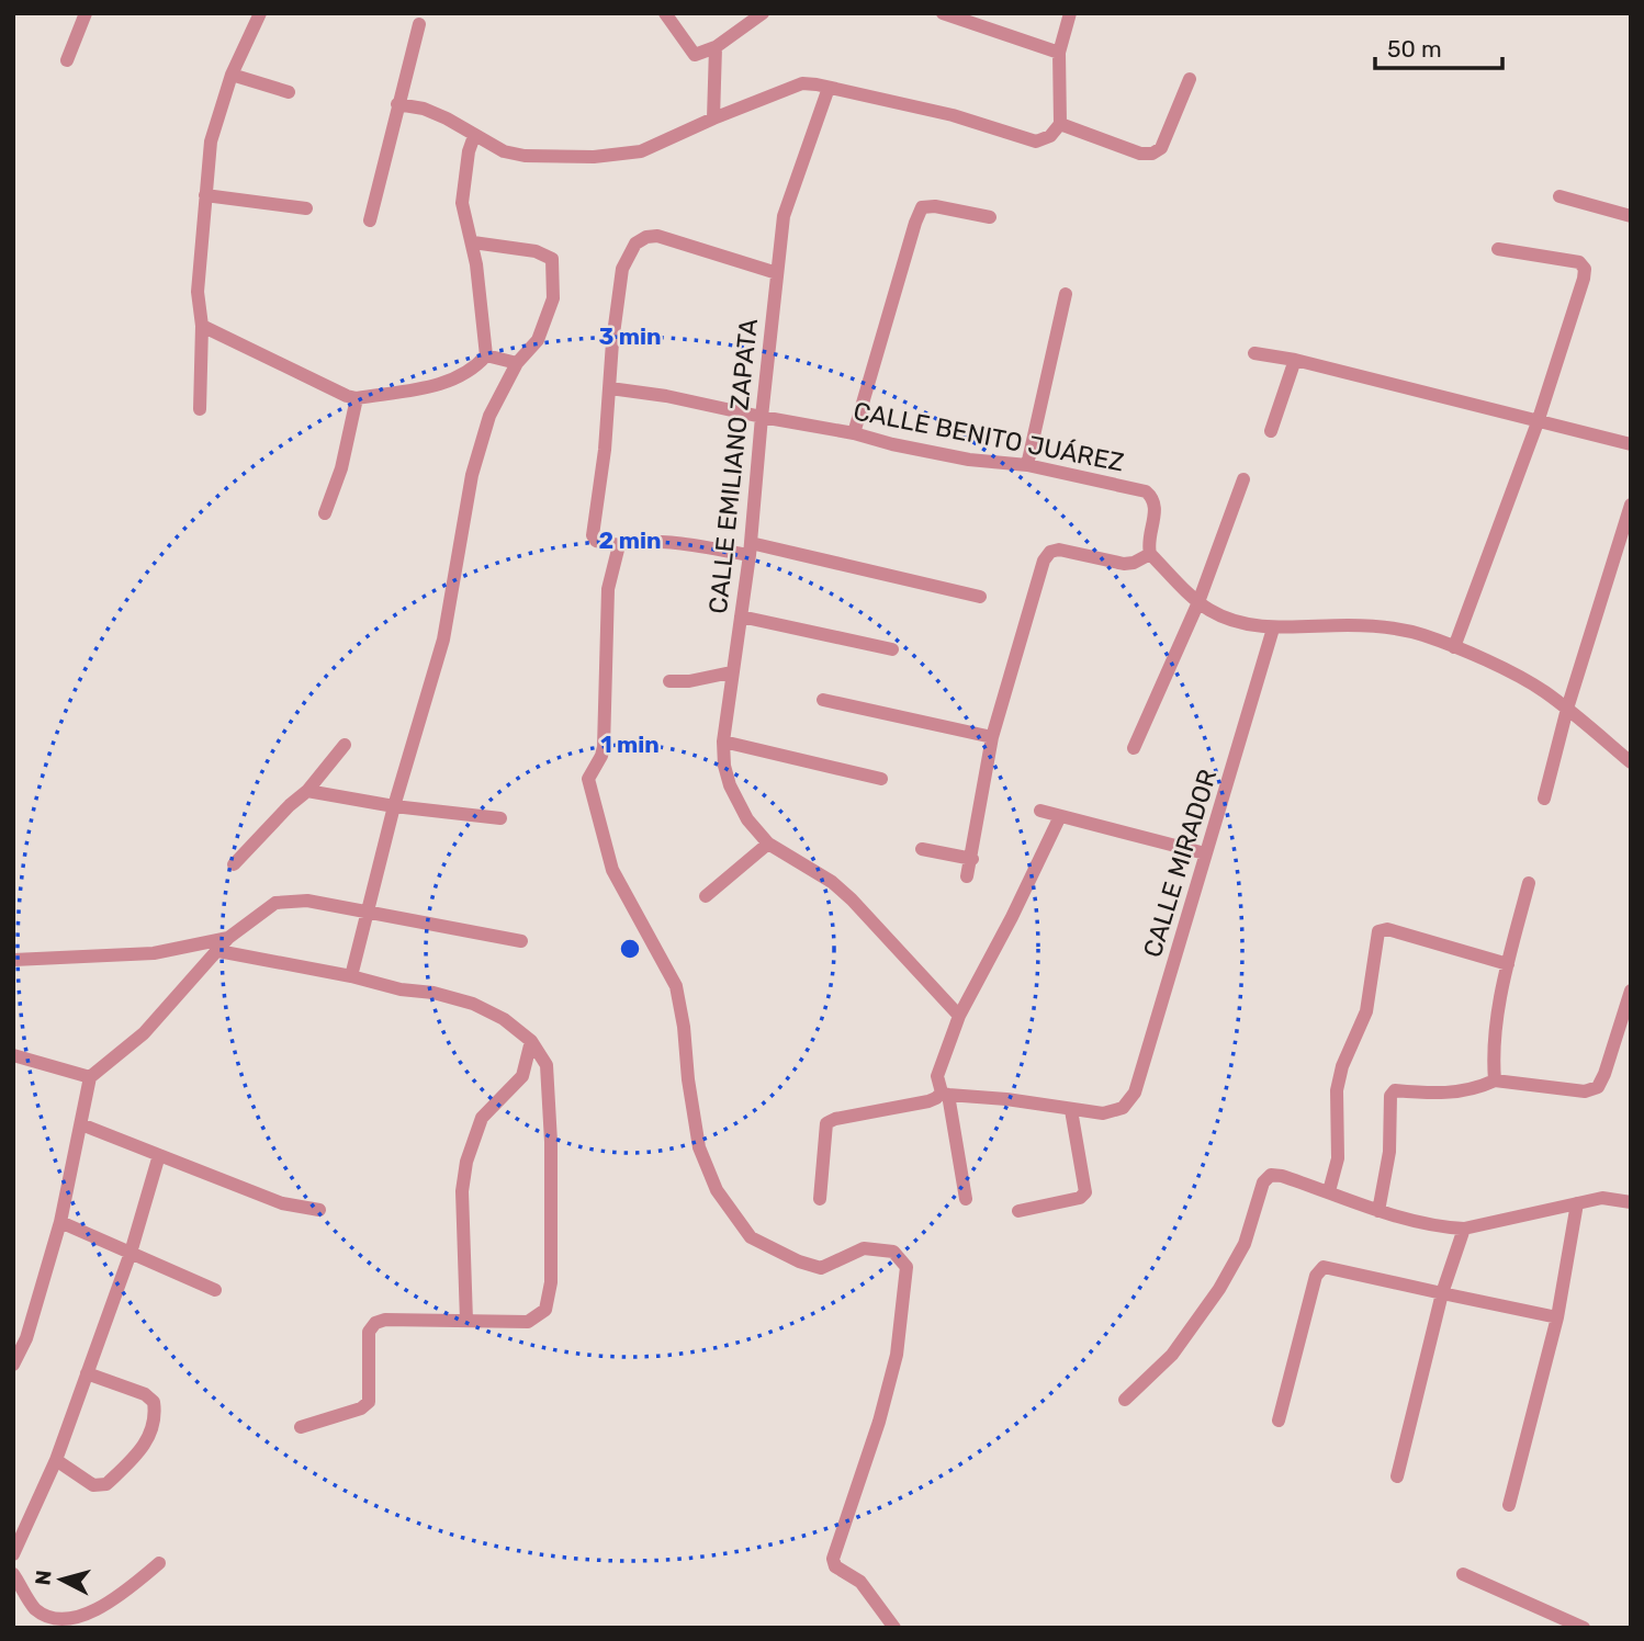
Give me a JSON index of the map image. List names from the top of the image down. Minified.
{"streets":{"street":["CALLE BENITO JUÁREZ","CALLE EMILIANO ZAPATA","CALLE MIRADOR"]},"crossings":[["CALLE BENITO JUÁREZ","CALLE EMILIANO ZAPATA"]],"scale_bar":"50 m","north":"left","rings":["3 min","2 min","1 min"]}
